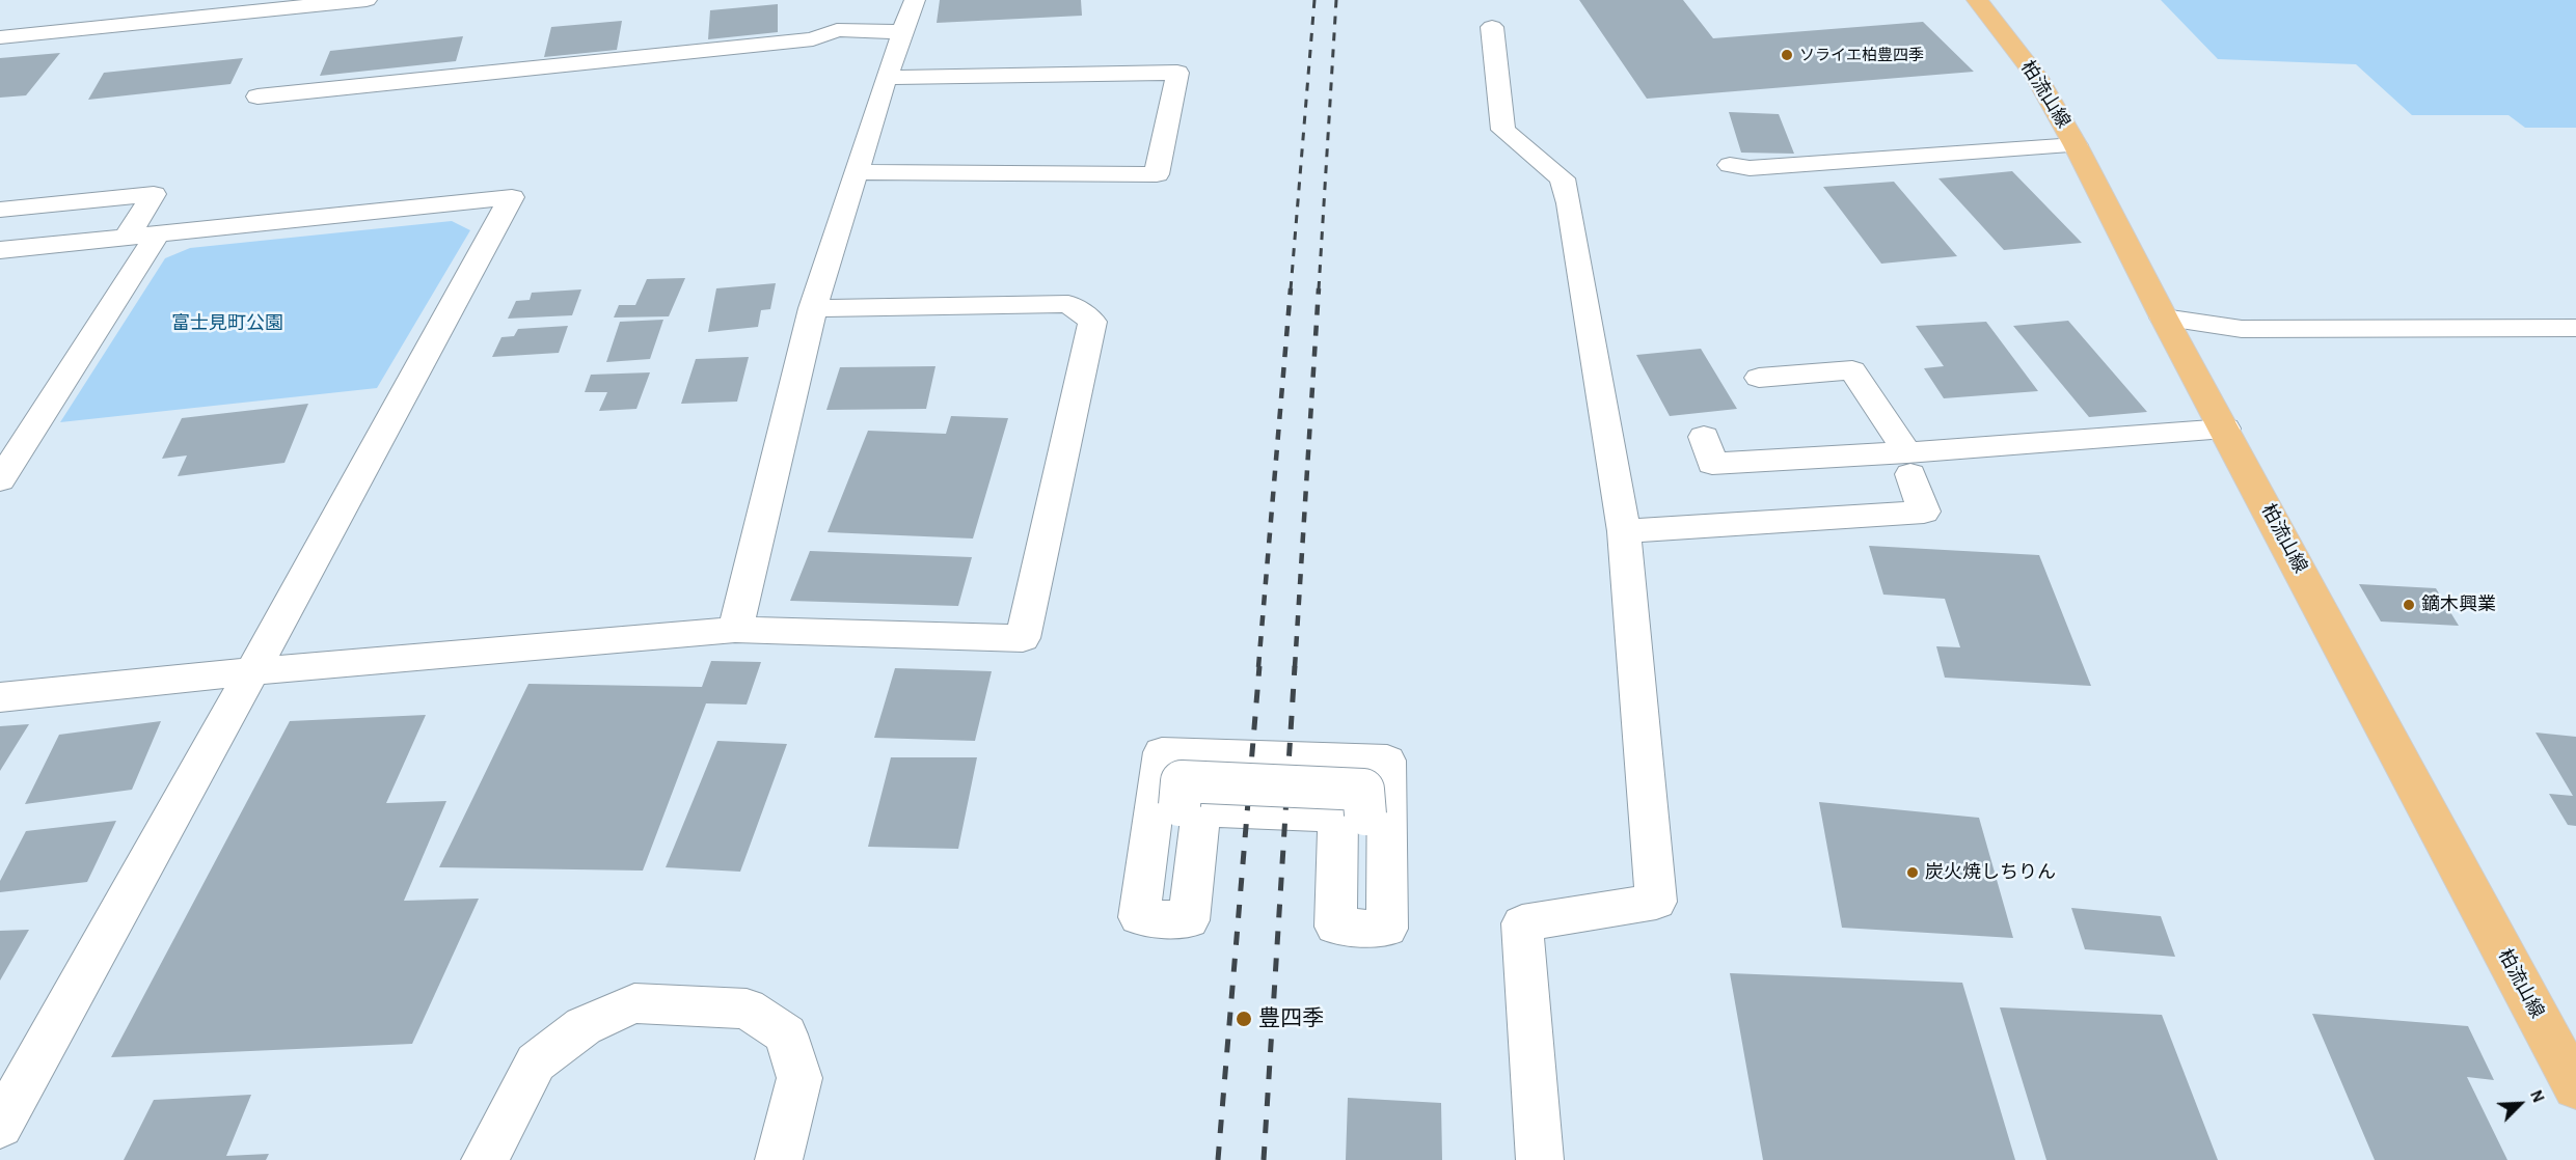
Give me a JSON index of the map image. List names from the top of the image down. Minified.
{"streets":{"main road":["柏流山線"]},"parks":["富士見町公園"],"places":["ソライエ柏豊四季","鏑木興業","炭火焼しちりん","豊四季"],"north":"top right"}
